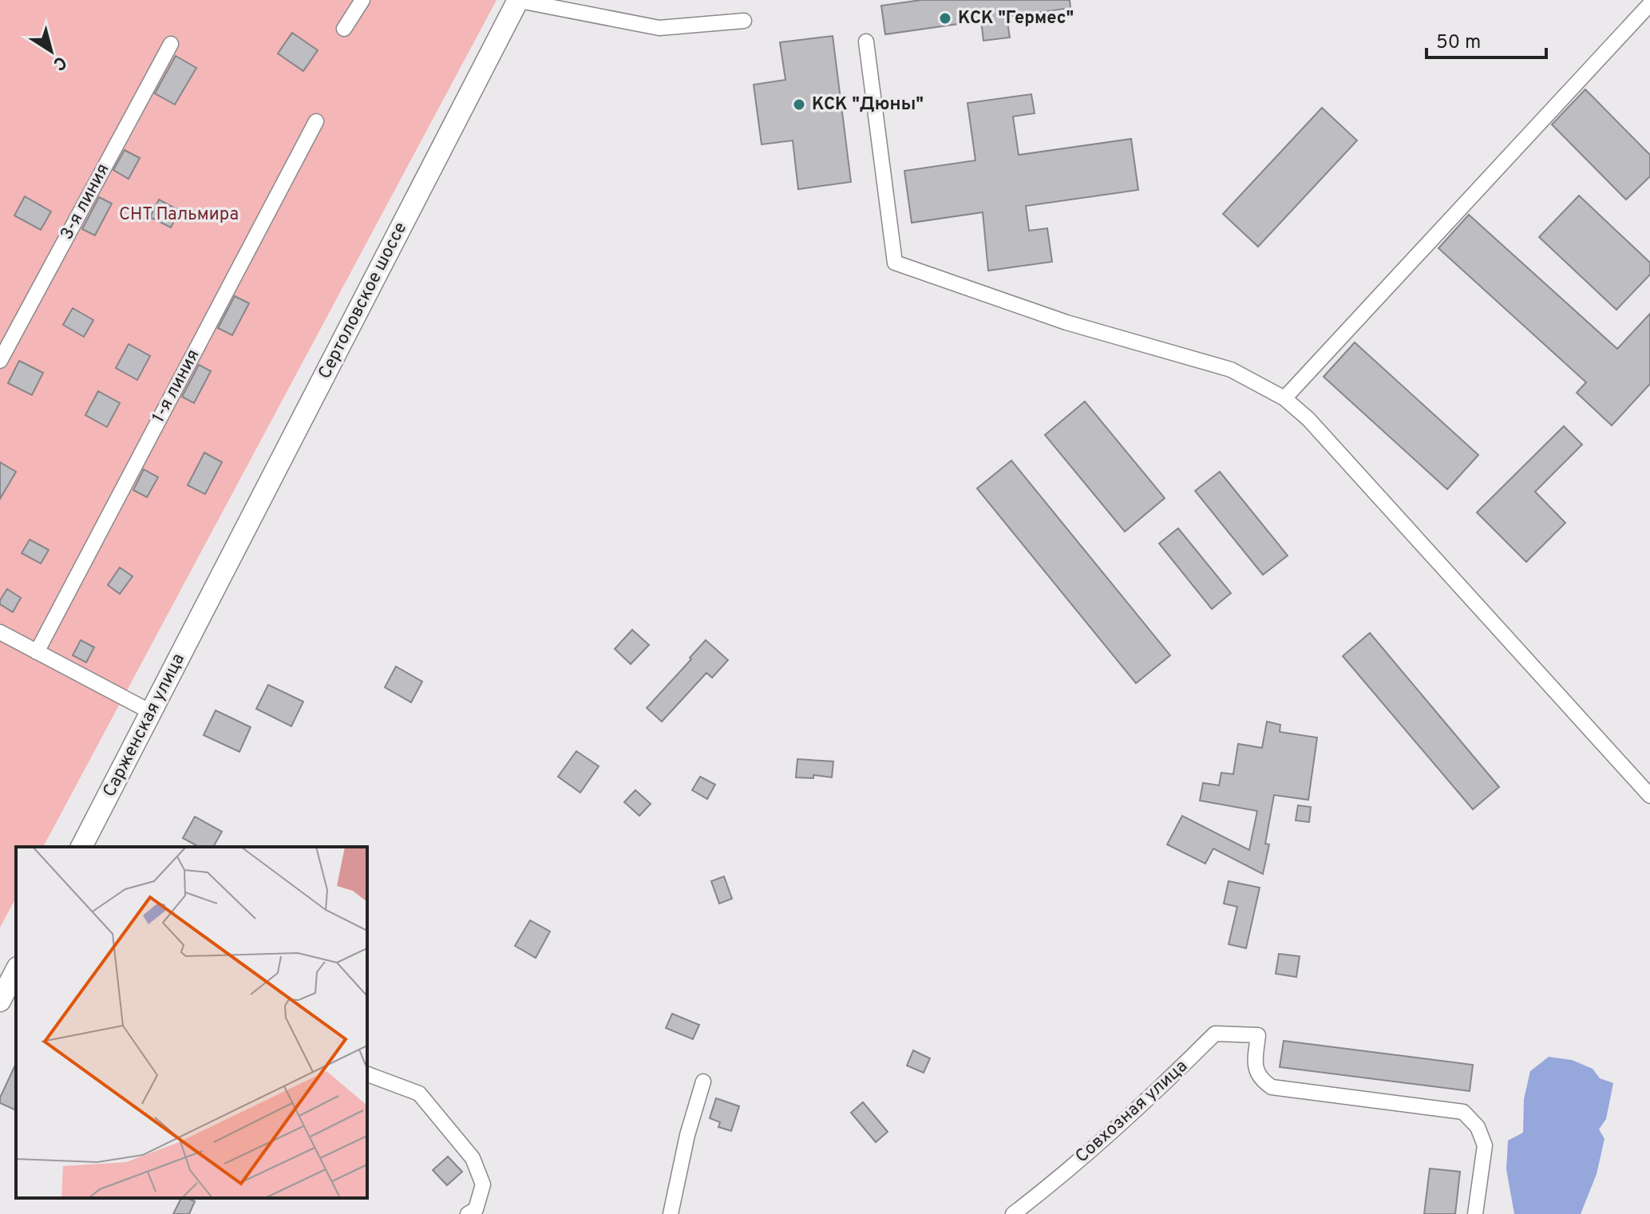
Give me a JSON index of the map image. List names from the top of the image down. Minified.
{"streets":{"main road":["Сертоловское шоссе","Сарженская улица"],"street":["3-я линия","1-я линия","Совхозная улица"]},"crossings":[["Сертоловское шоссе","Сарженская улица"]],"parks":["СНТ Пальмира"],"places":["КСК \"Гермес\"","КСК \"Дюны\""],"scale_bar":"50 m","north":"bottom right"}
